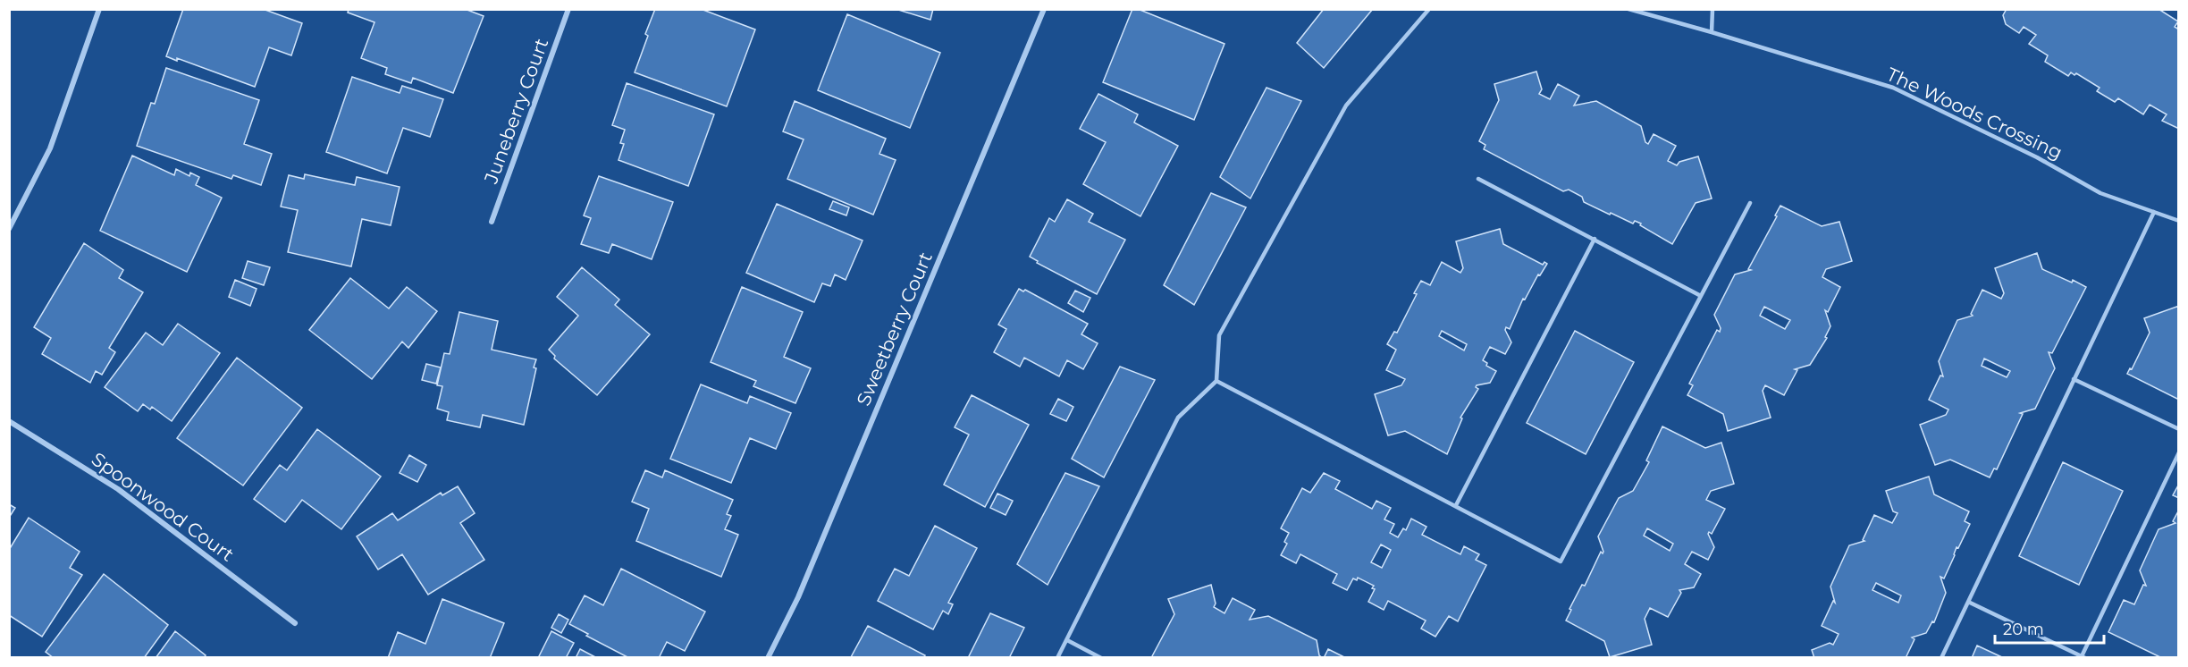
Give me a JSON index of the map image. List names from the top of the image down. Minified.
{"streets":{"street":["Juneberry Court","Sweetberry Court","Spoonwood Court"],"lane":["The Woods Crossing"]},"scale_bar":"20 m"}
